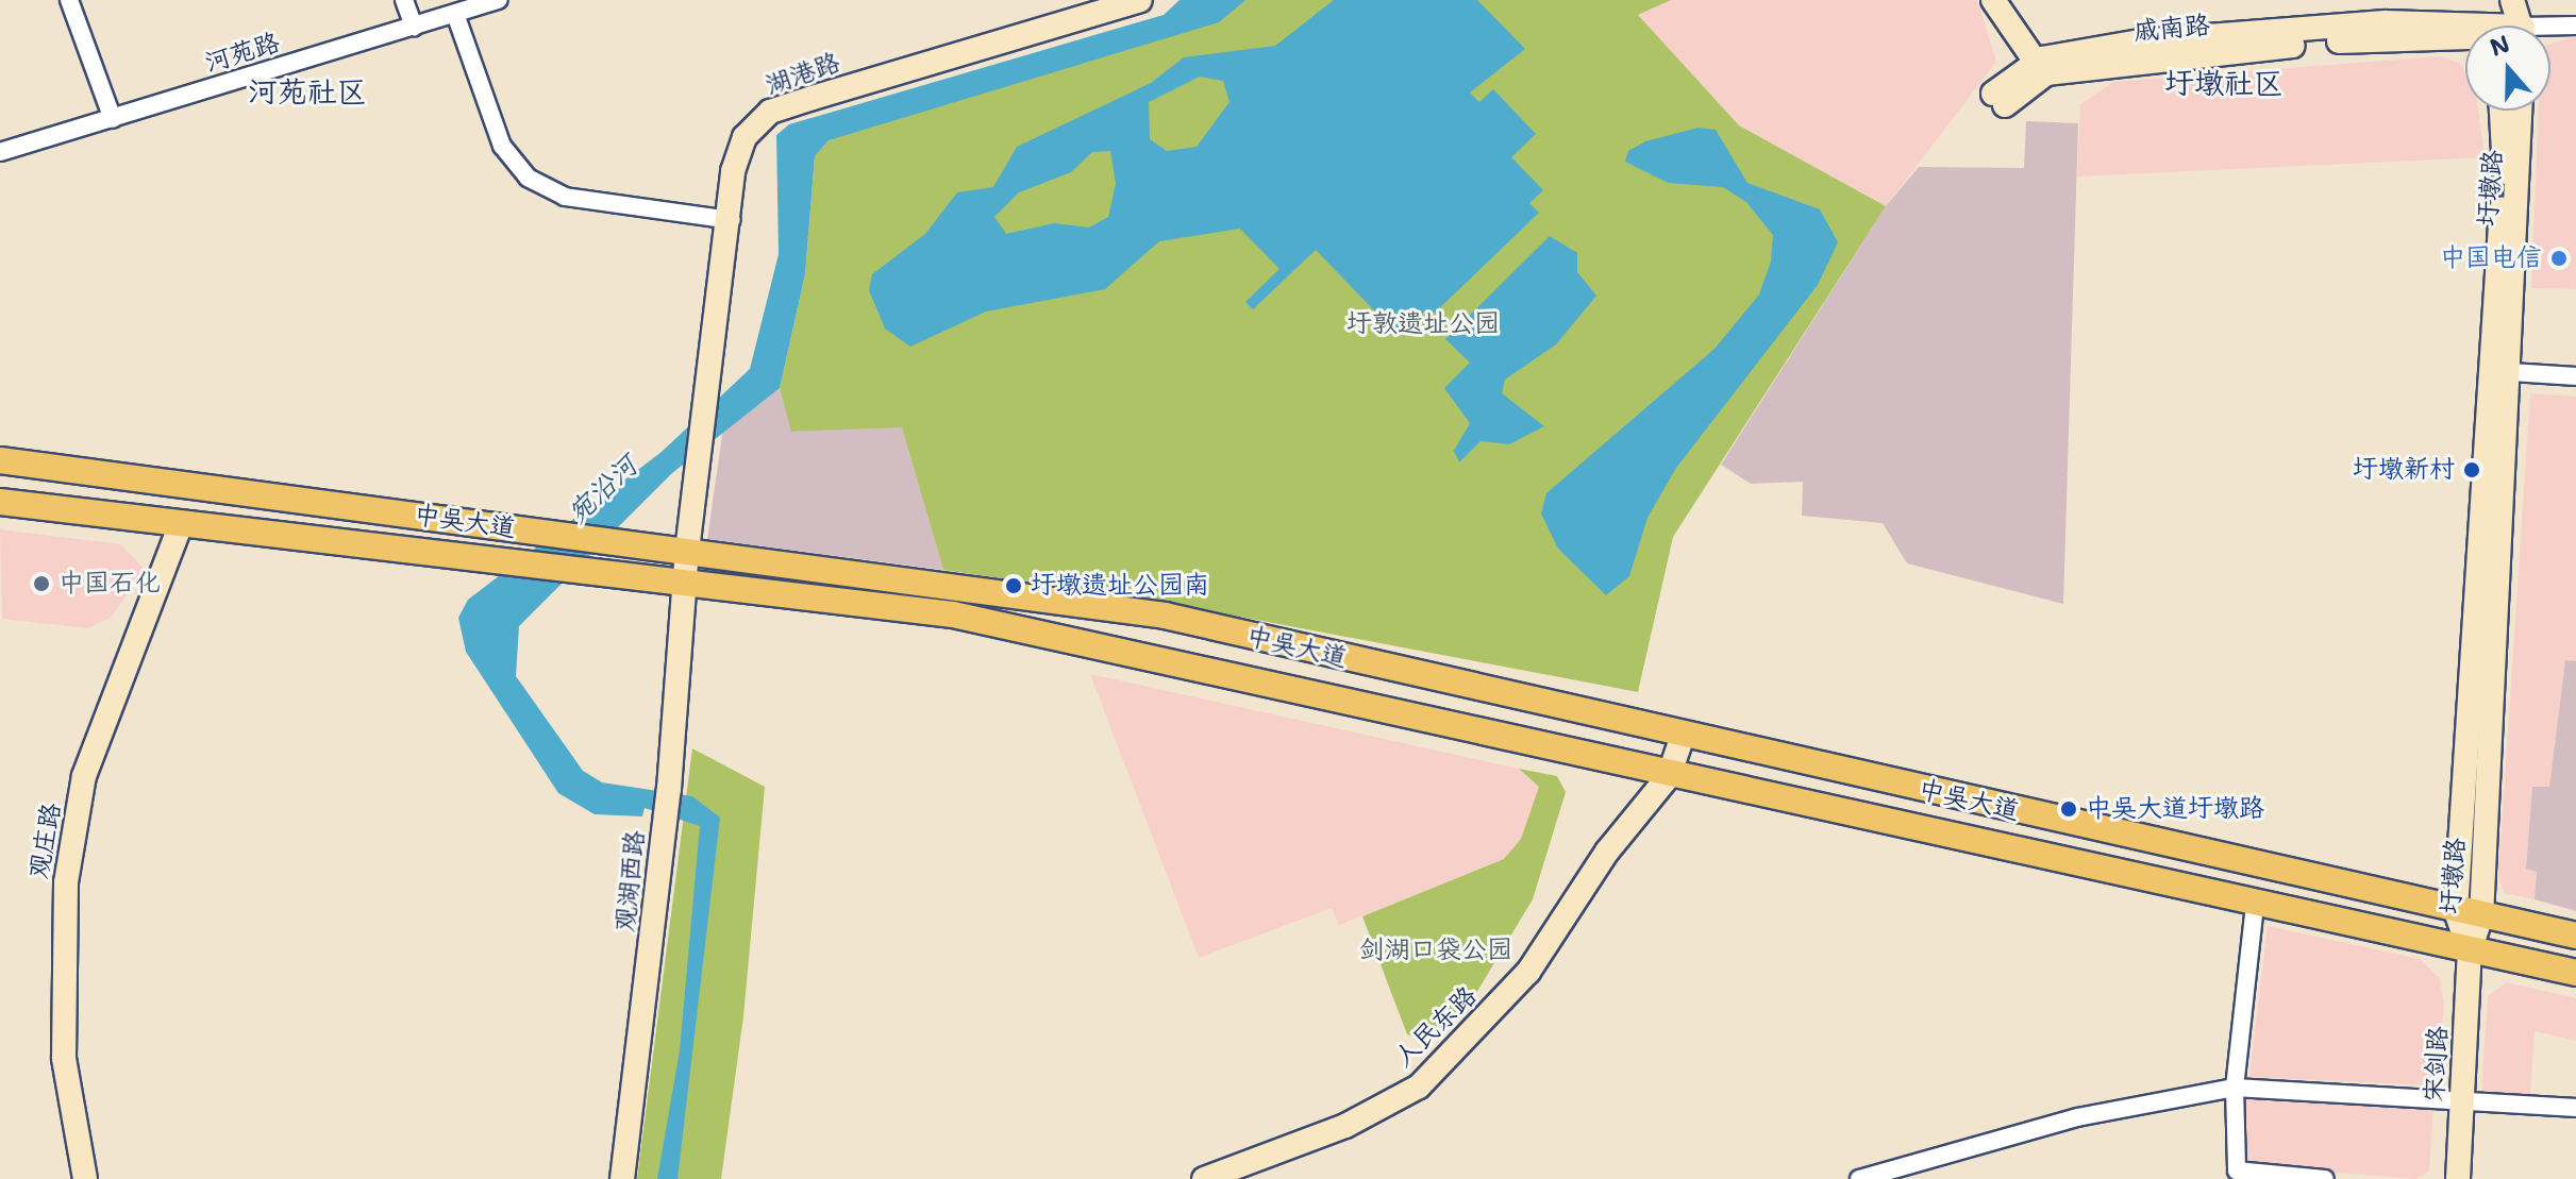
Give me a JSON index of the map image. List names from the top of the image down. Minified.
{"streets":{"main road":["中吴大道"],"street":["戚南路","河苑路","湖港路","圩墩路","观庄路","观湖西路","人民东路","宋剑路"]},"crossings":[["湖港路","中吴大道"],["圩墩路","中吴大道"],["圩墩路","宋剑路"],["中吴大道","观庄路"],["中吴大道","观湖西路"],["中吴大道","人民东路"],["中吴大道","宋剑路"]],"districts":["圩墩社区","河苑社区"],"water":["宛沿河"],"parks":["圩敦遗址公园","剑湖口袋公园"],"places":["中国电信","圩墩新村","中国石化","圩墩遗址公园南","中吴大道圩墩路"],"north":"top"}
